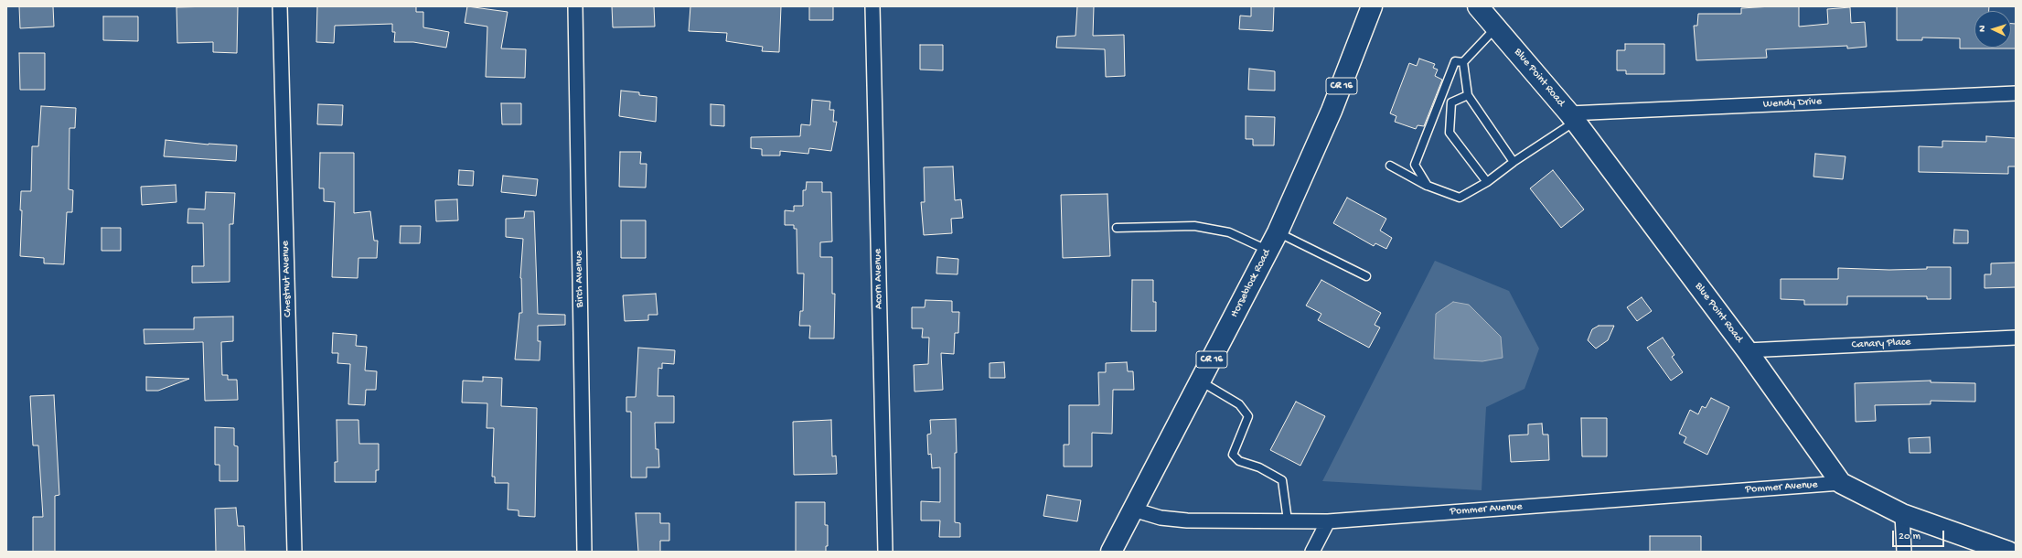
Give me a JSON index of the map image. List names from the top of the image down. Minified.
{"streets":{"street":["Blue Point Road","CR 16","Wendy Drive","Chestnut Avenue","Birch Avenue","Acorn Avenue","Horseblock Road","Canary Place","Pommer Avenue"]},"crossings":[["Blue Point Road","Wendy Drive"],["Blue Point Road","Canary Place"],["Blue Point Road","Pommer Avenue"],["Horseblock Road","Pommer Avenue"]],"scale_bar":"20 m","north":"left"}
